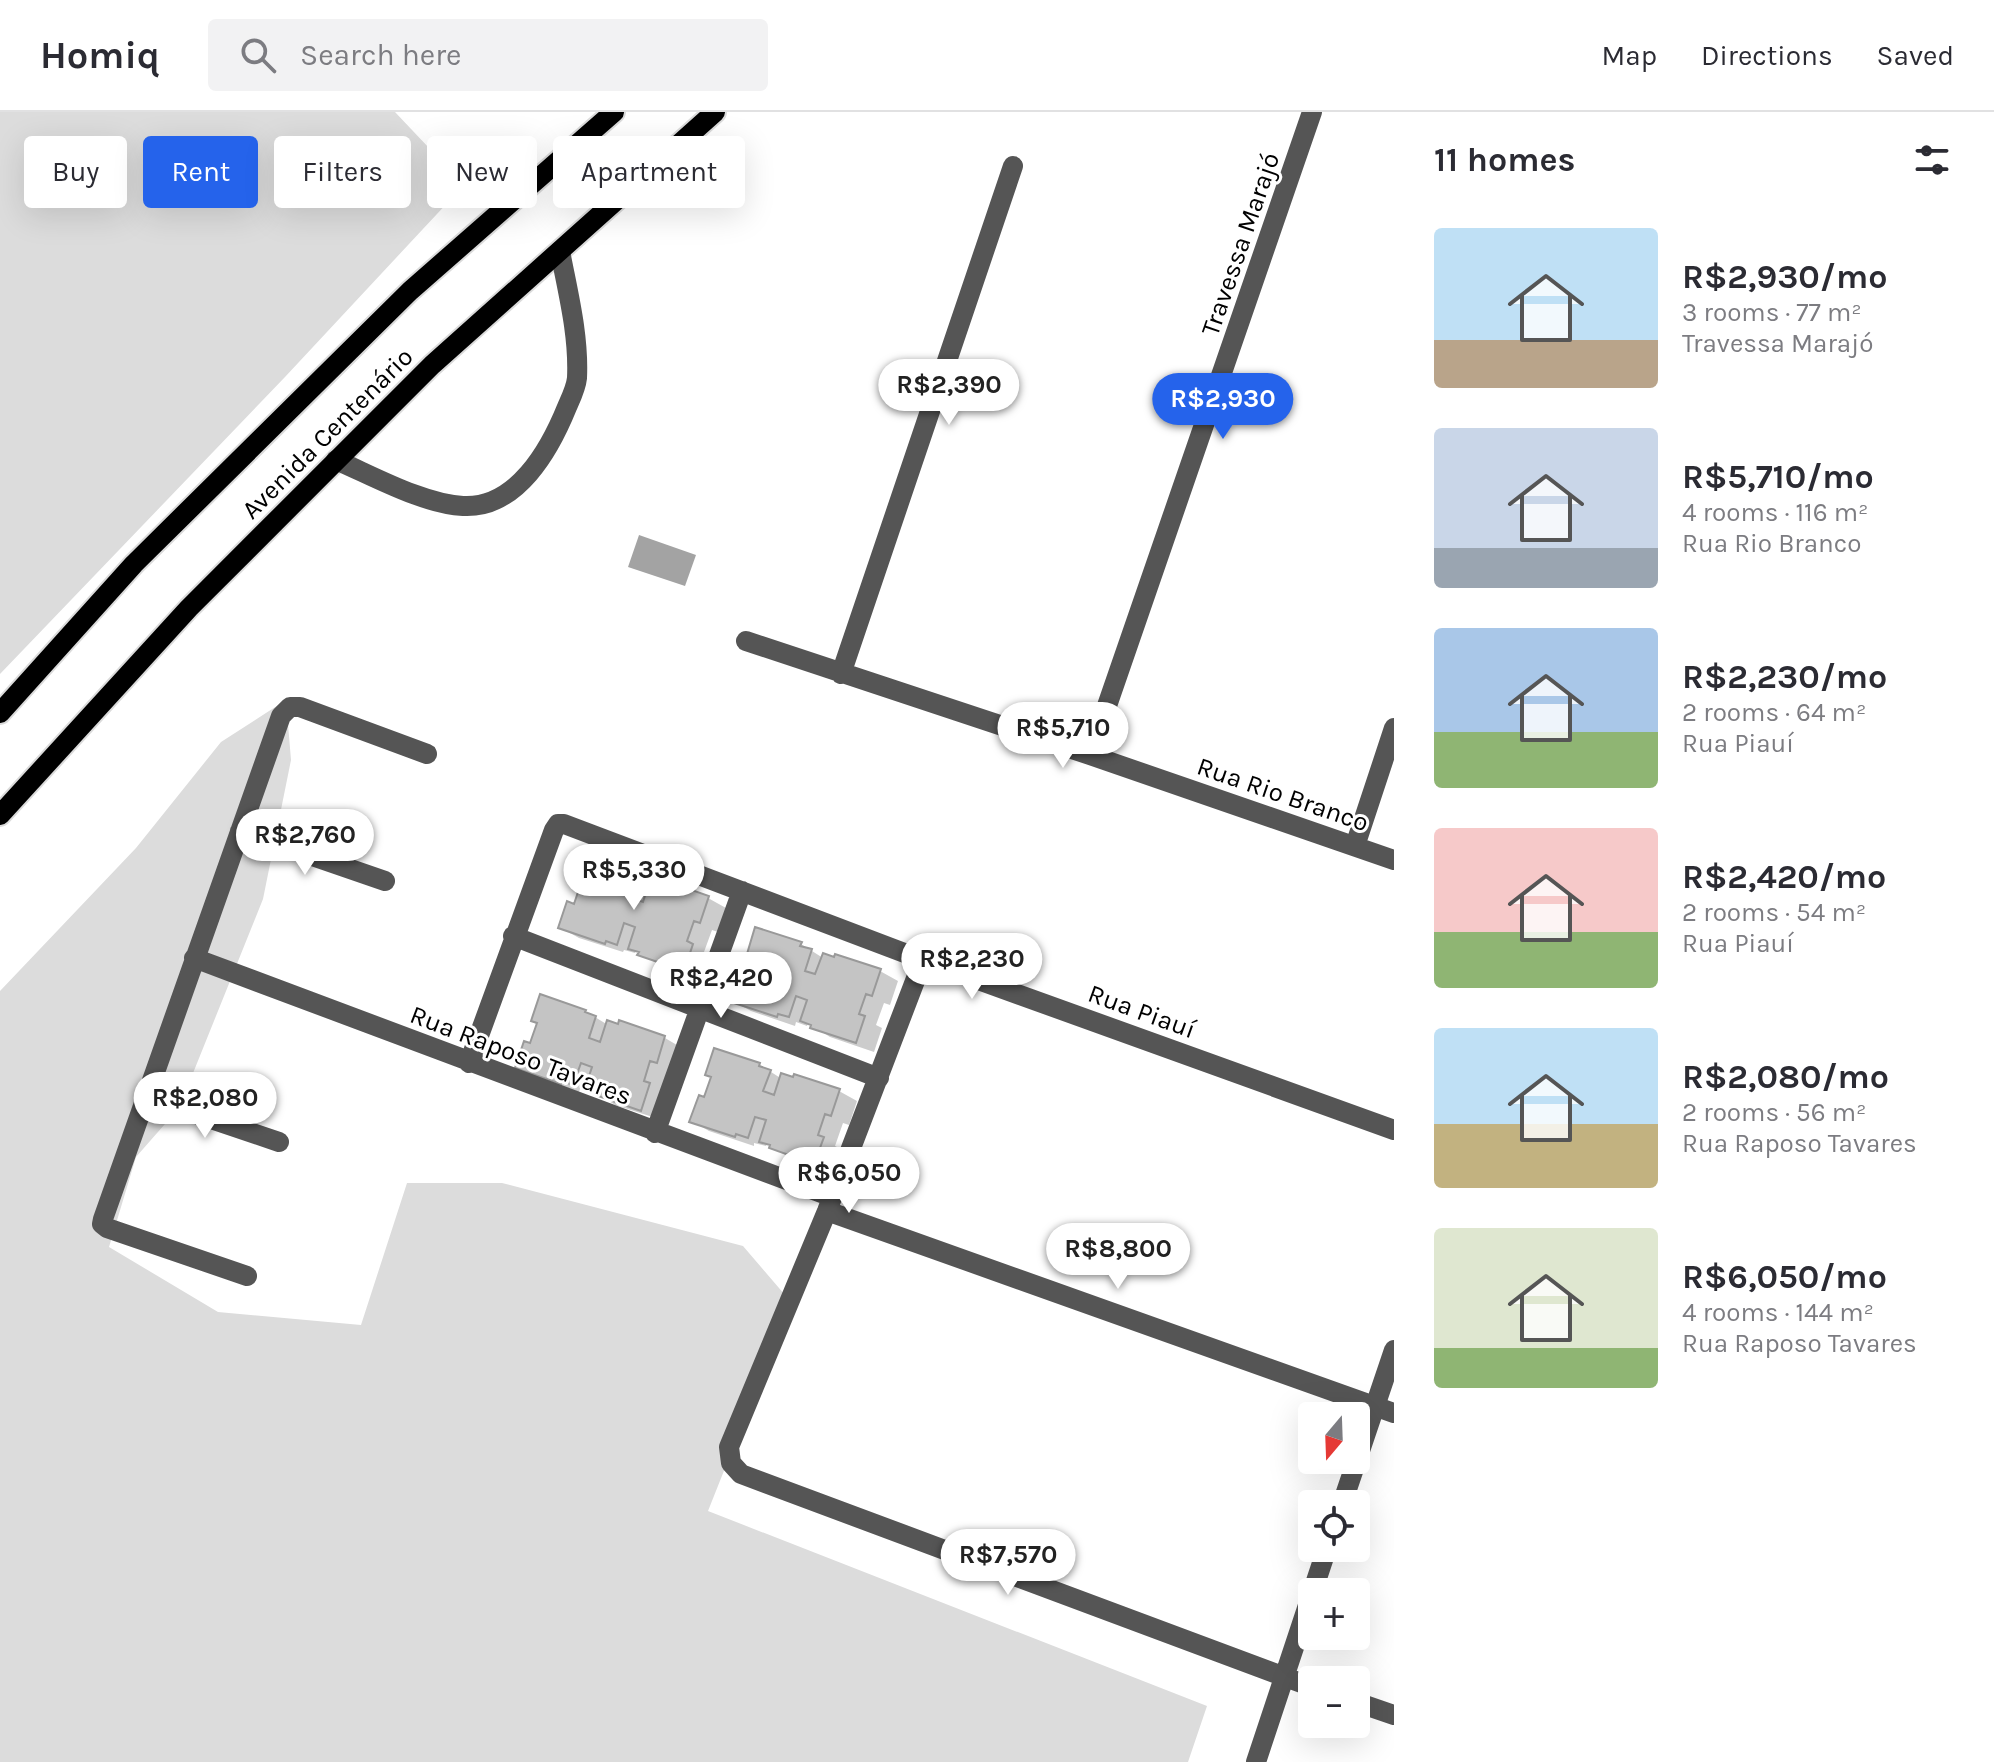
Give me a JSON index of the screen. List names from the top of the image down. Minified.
{"streets":{"main road":["Avenida Centenário"],"street":["Travessa Marajó","Rua Rio Branco","Rua Piauí","Rua Raposo Tavares"]},"crossings":[["Travessa Marajó","Rua Rio Branco"]],"north":"bottom","page":{"header":"Homiq","search":"Search here","nav":["Map","Directions","Saved"],"heading":"11 homes","chip":["Buy","Rent","Filters","New","Apartment"],"list":[{"name":"R$2,930/mo","note":"3 rooms · 77 m² · Travessa Marajó"},{"name":"R$5,710/mo","note":"4 rooms · 116 m² · Rua Rio Branco"},{"name":"R$2,230/mo","note":"2 rooms · 64 m² · Rua Piauí"},{"name":"R$2,420/mo","note":"2 rooms · 54 m² · Rua Piauí"},{"name":"R$2,080/mo","note":"2 rooms · 56 m² · Rua Raposo Tavares"},{"name":"R$6,050/mo","note":"4 rooms · 144 m² · Rua Raposo Tavares"}],"price":["R$2,390","R$2,930","R$5,710","R$2,760","R$5,330","R$2,230","R$2,420","R$2,080","R$6,050","R$8,800","R$7,570"],"map_buttons":["+","−"]}}
